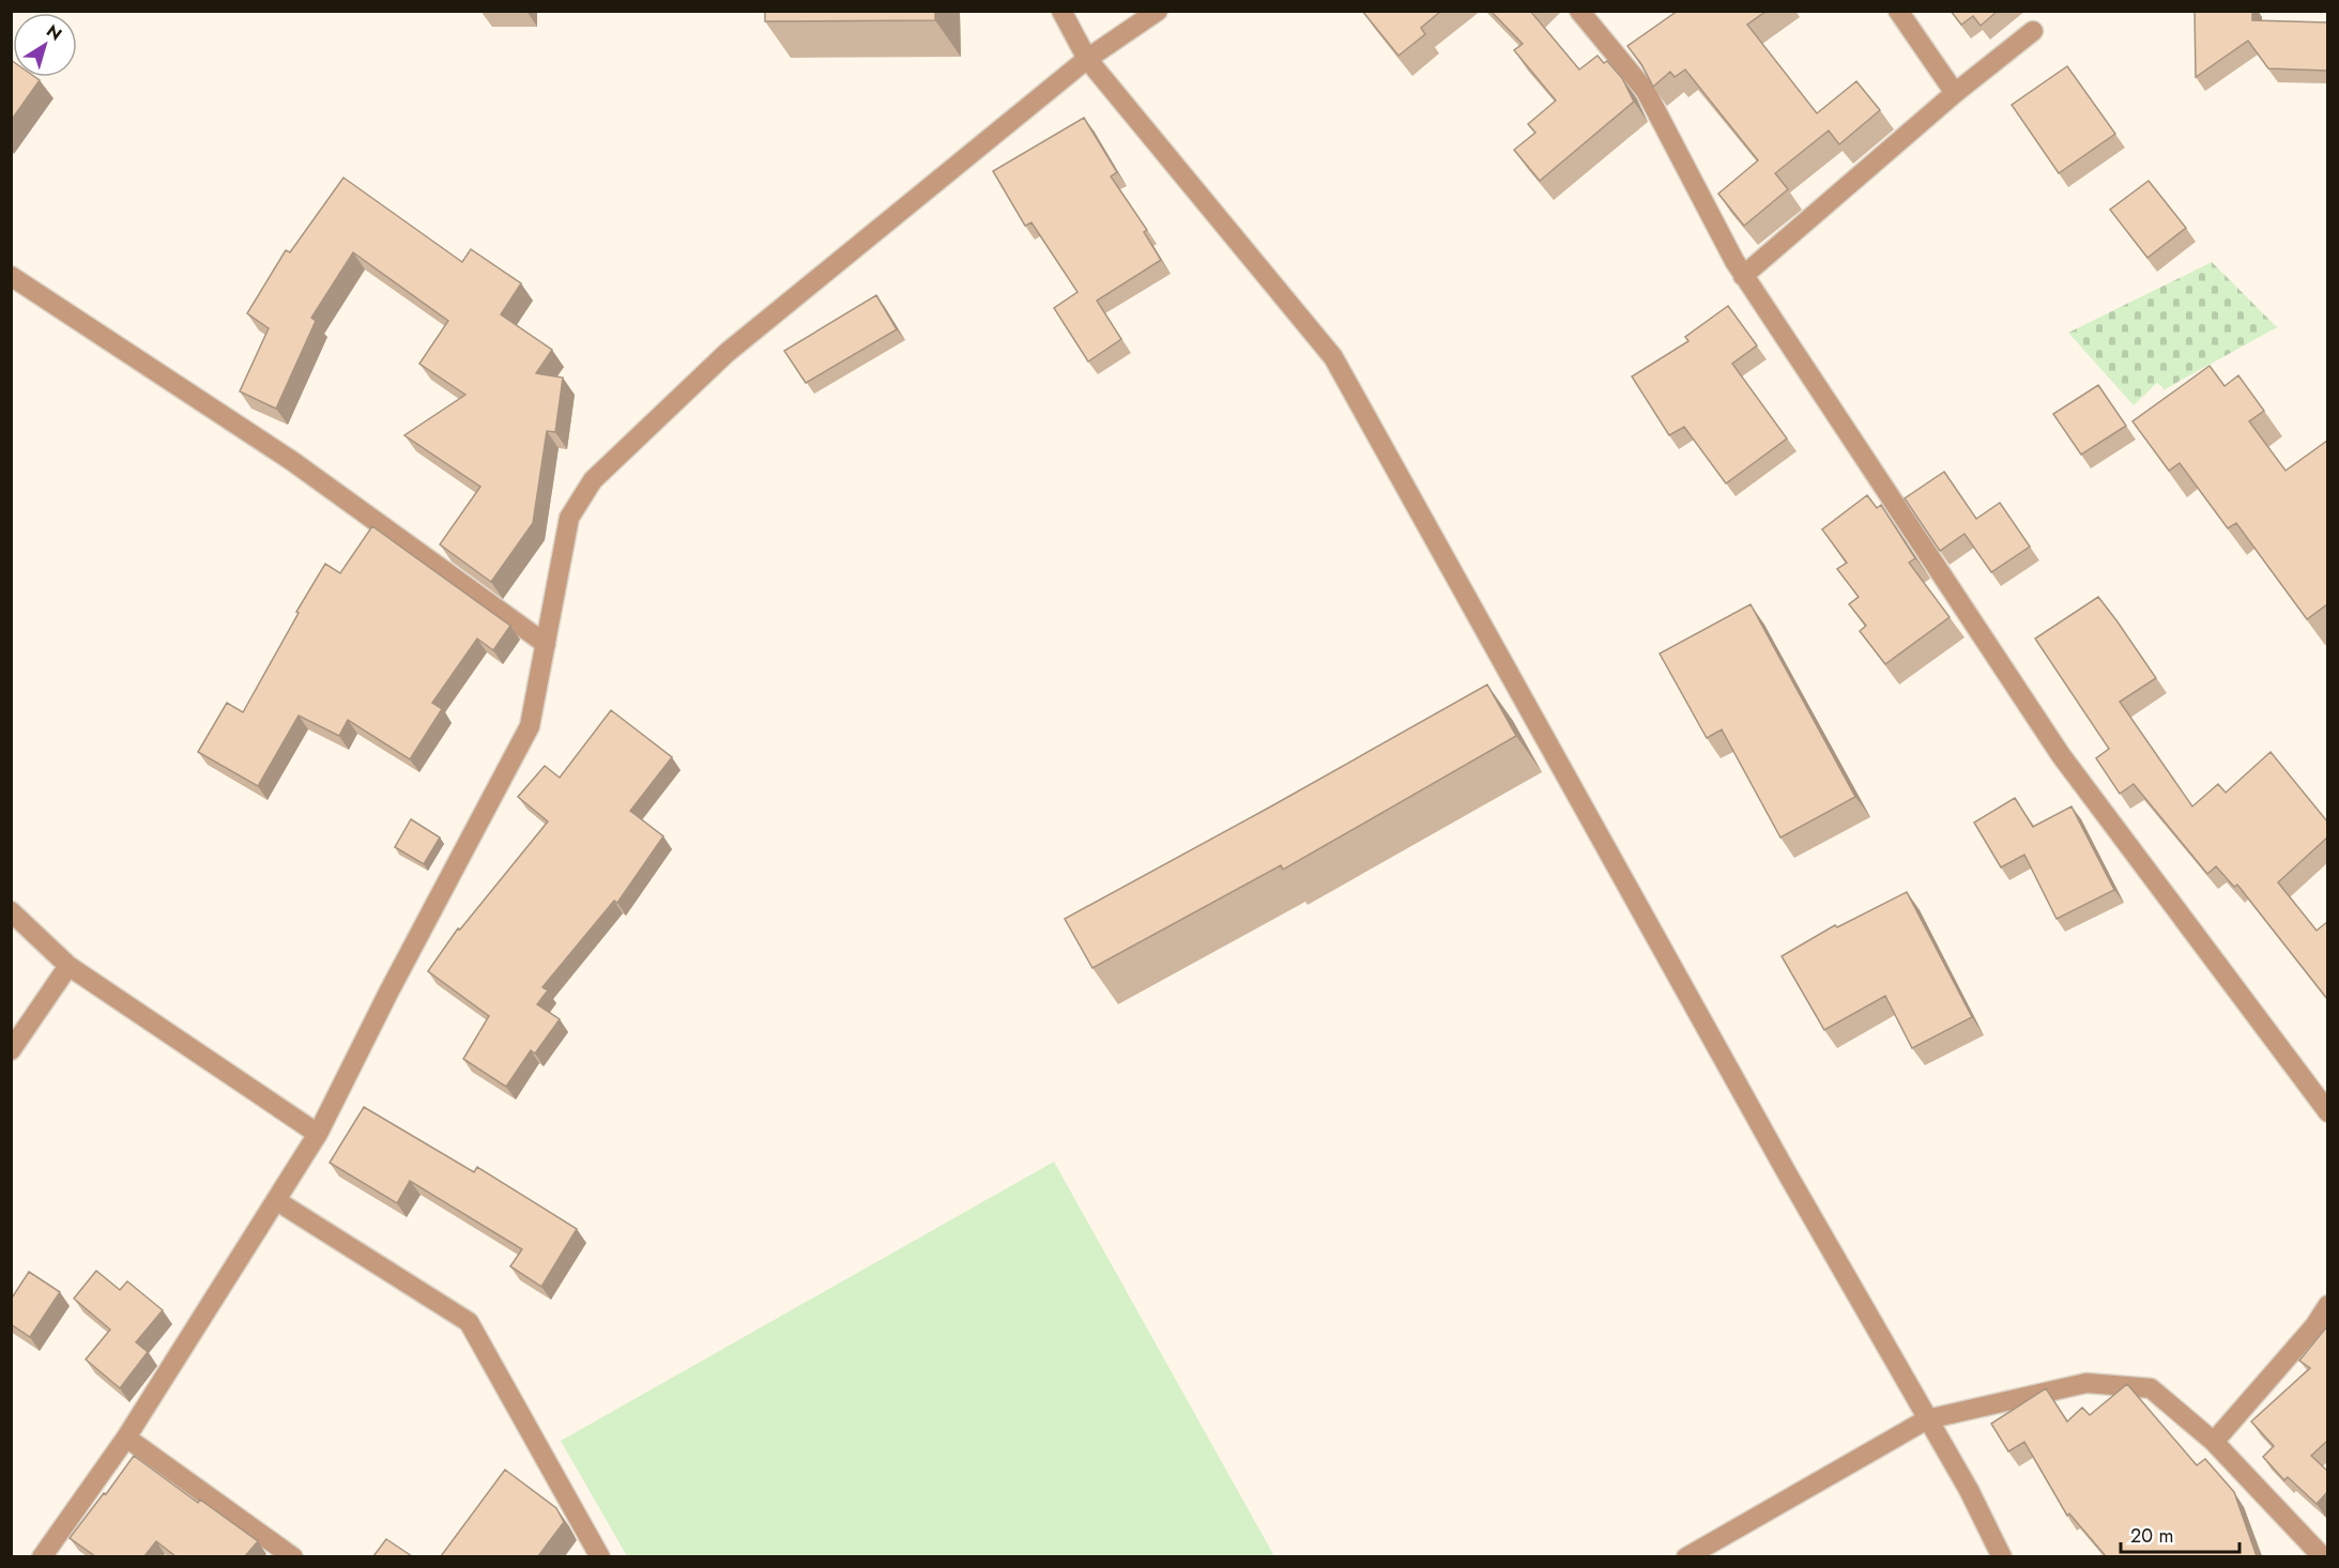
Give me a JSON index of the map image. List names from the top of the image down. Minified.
{"scale_bar":"20 m","north":"top right"}
